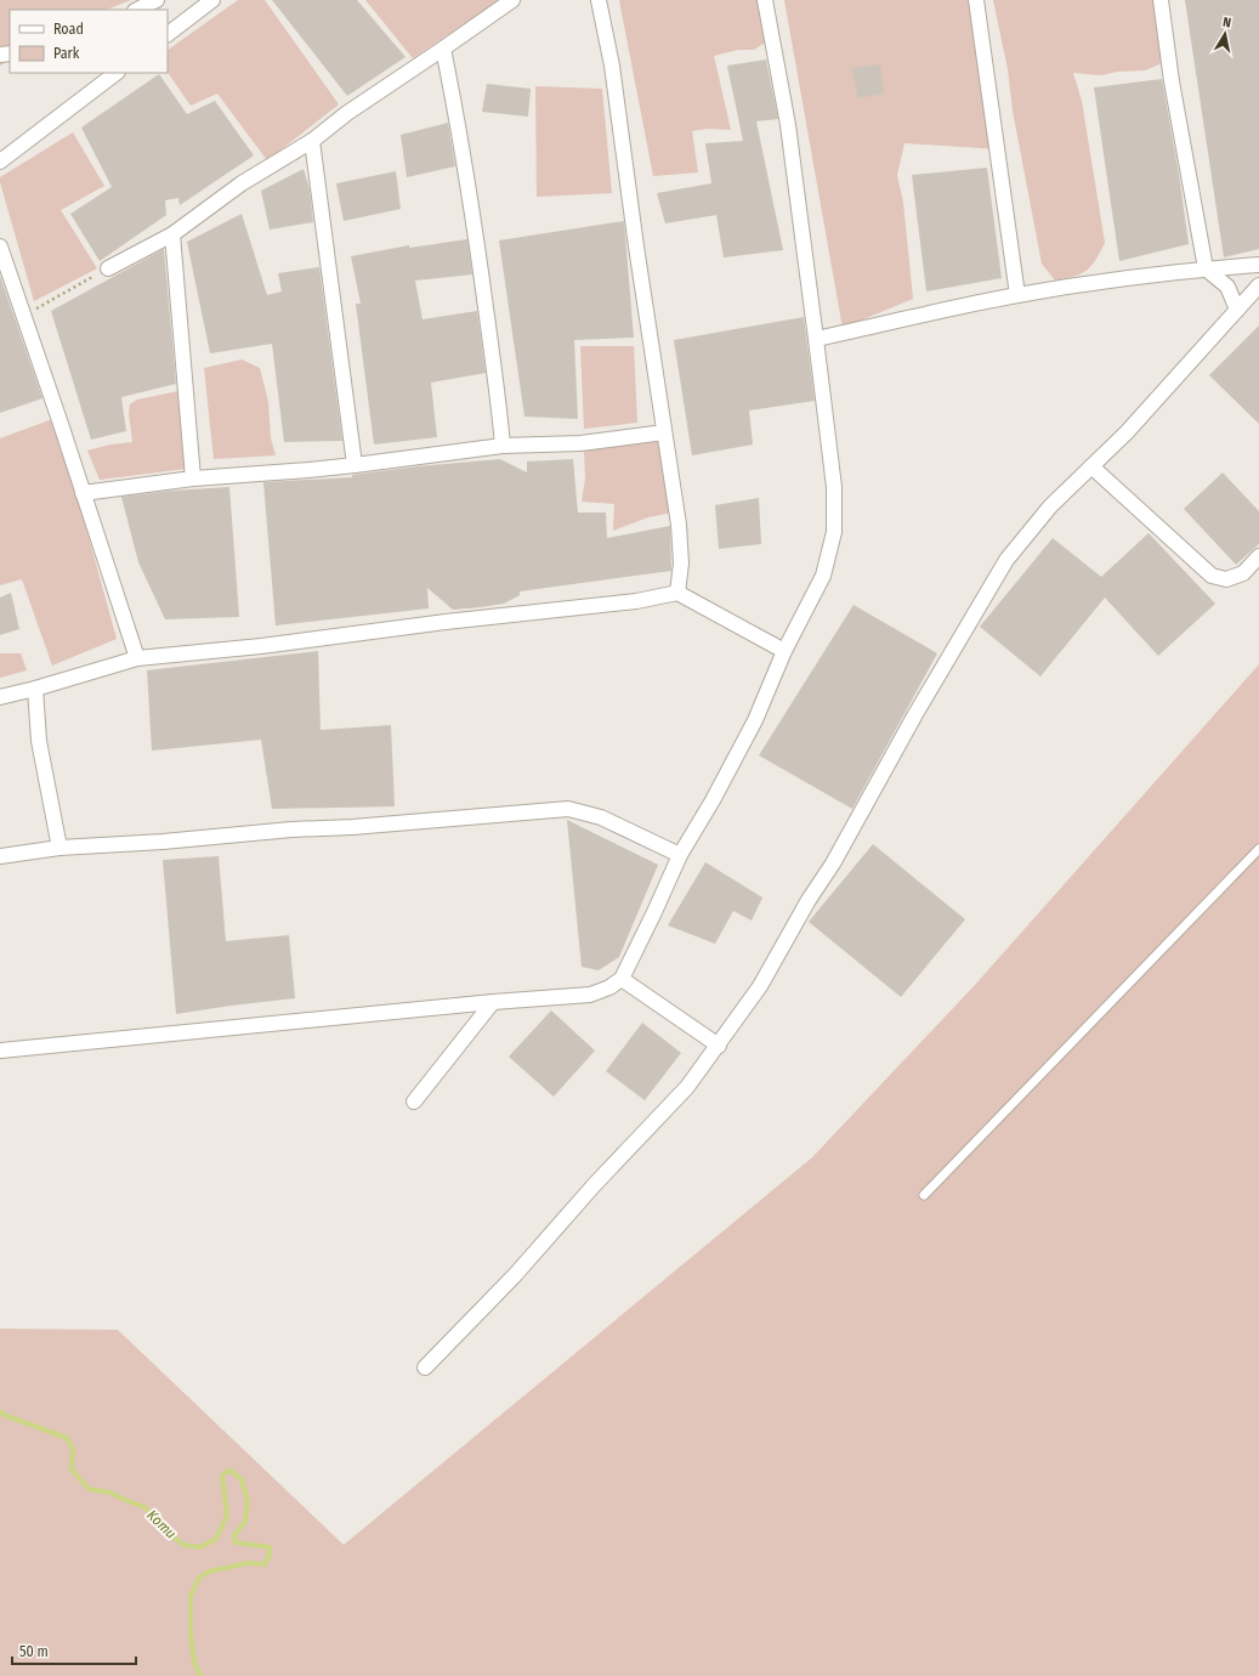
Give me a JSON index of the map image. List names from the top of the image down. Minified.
{"water":["Komu"],"legend":["Road","Park"],"scale_bar":"50 m","north":"top"}
